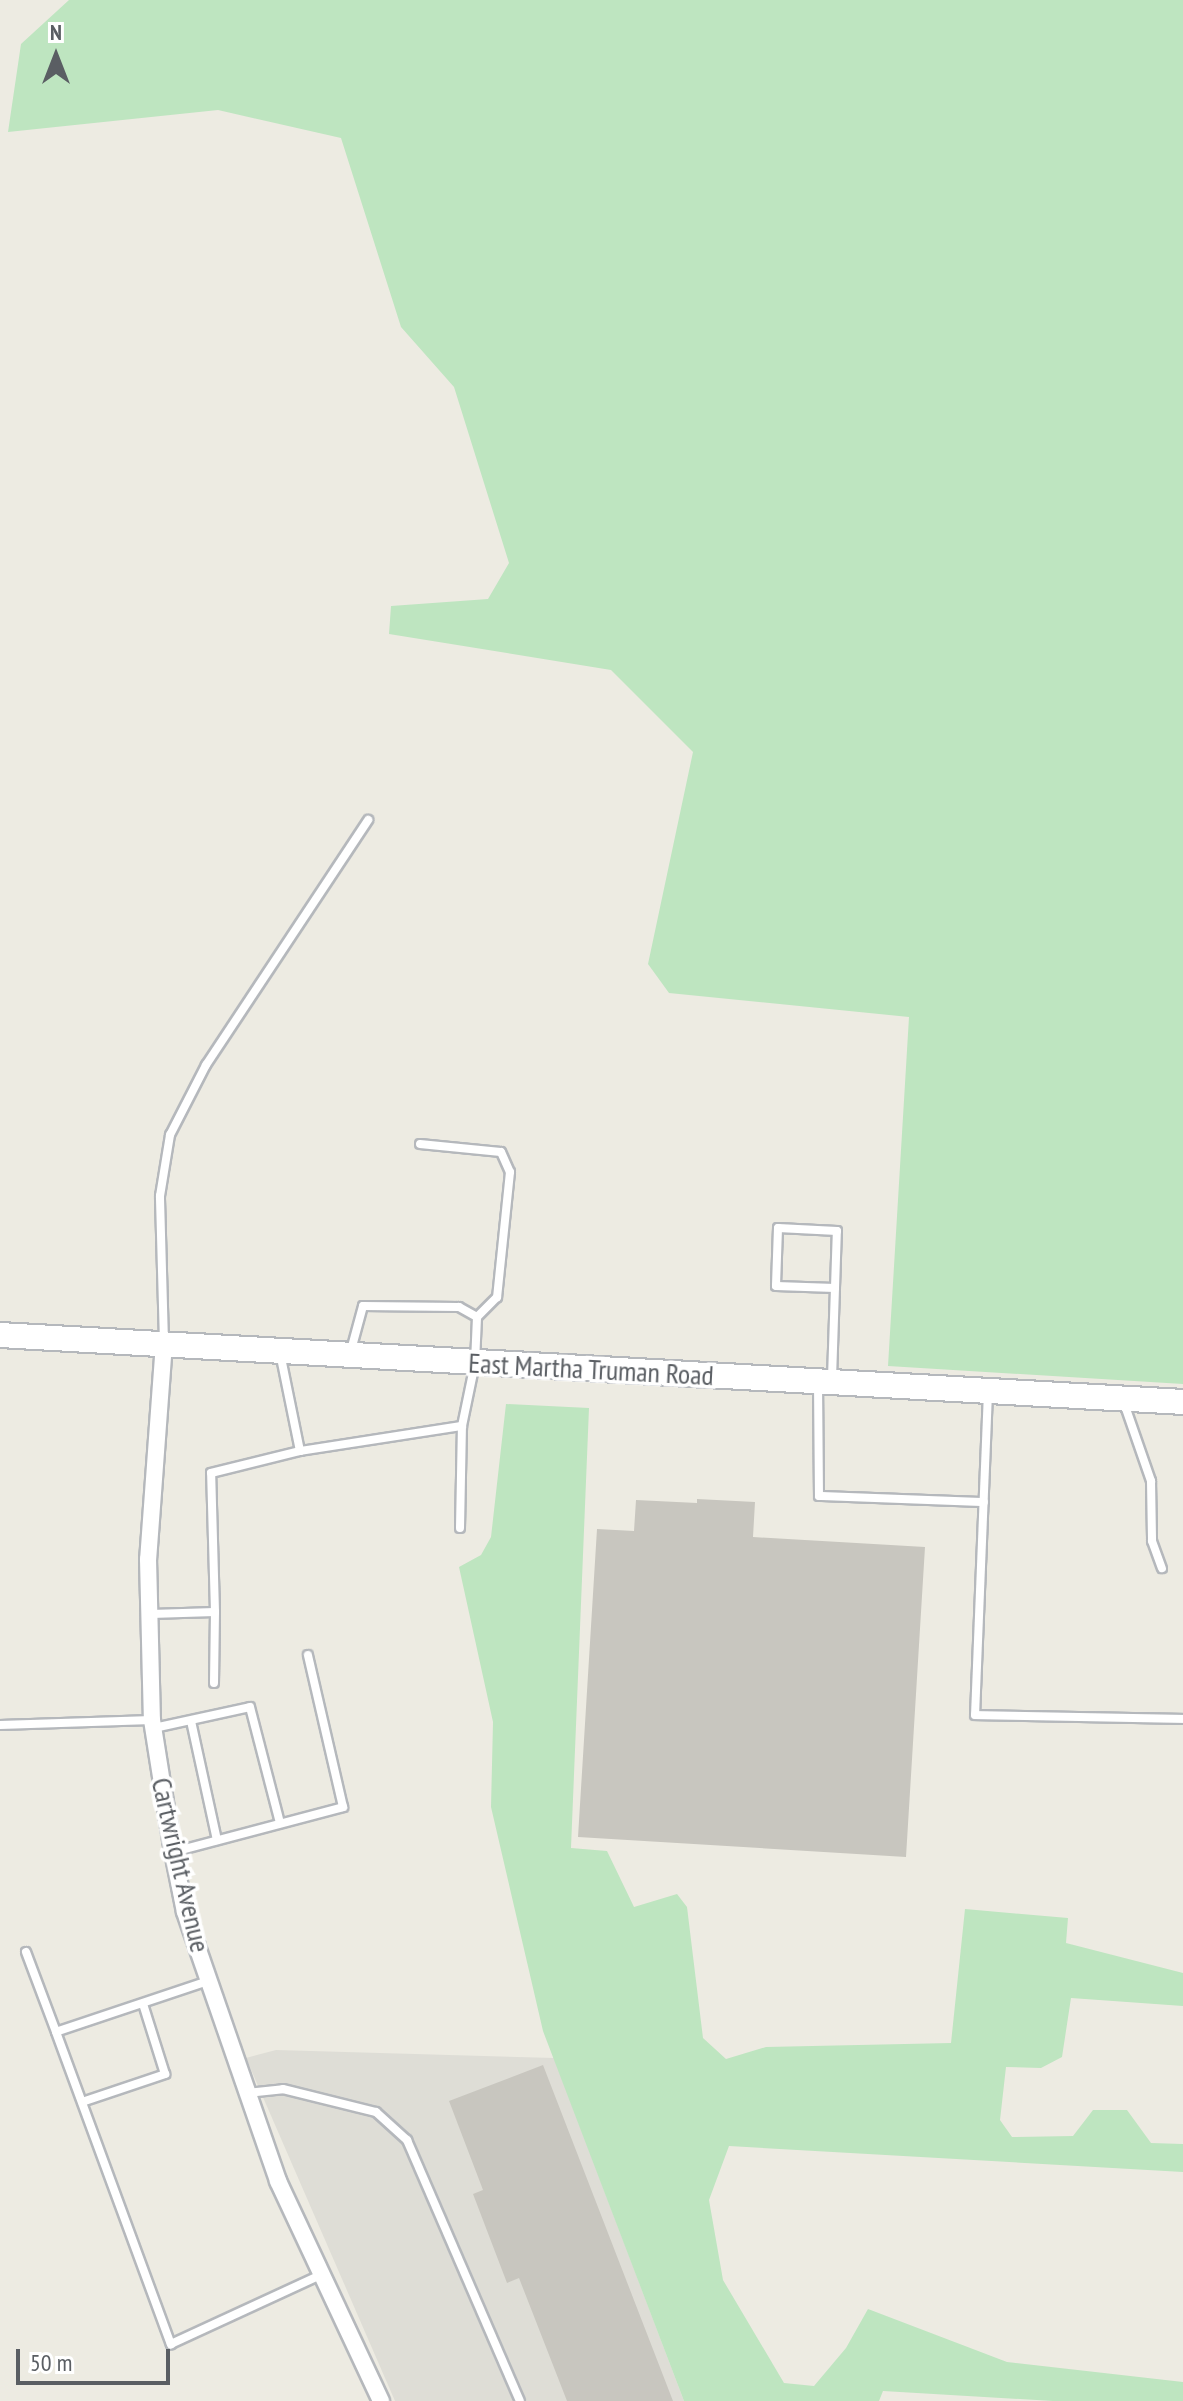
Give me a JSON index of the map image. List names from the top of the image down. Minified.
{"streets":{"main road":["East Martha Truman Road"],"street":["Cartwright Avenue"]},"crossings":[["East Martha Truman Road","Cartwright Avenue"]],"scale_bar":"50 m","north":"top"}
